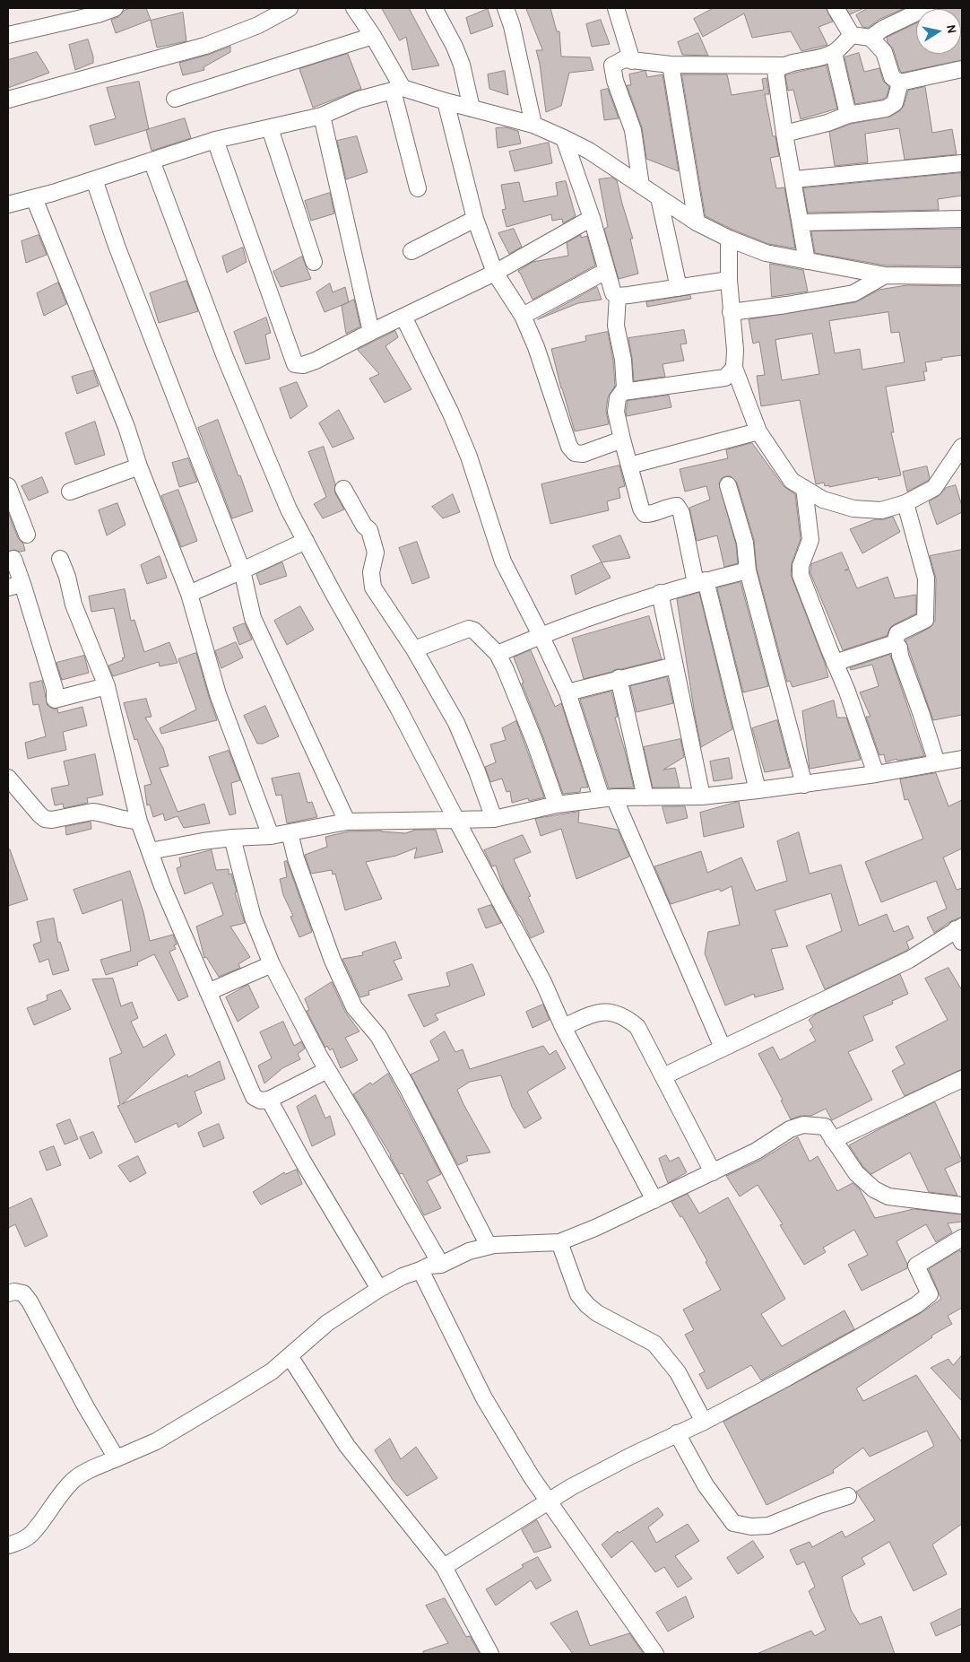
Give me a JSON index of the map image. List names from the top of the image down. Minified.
{"north":"right"}
